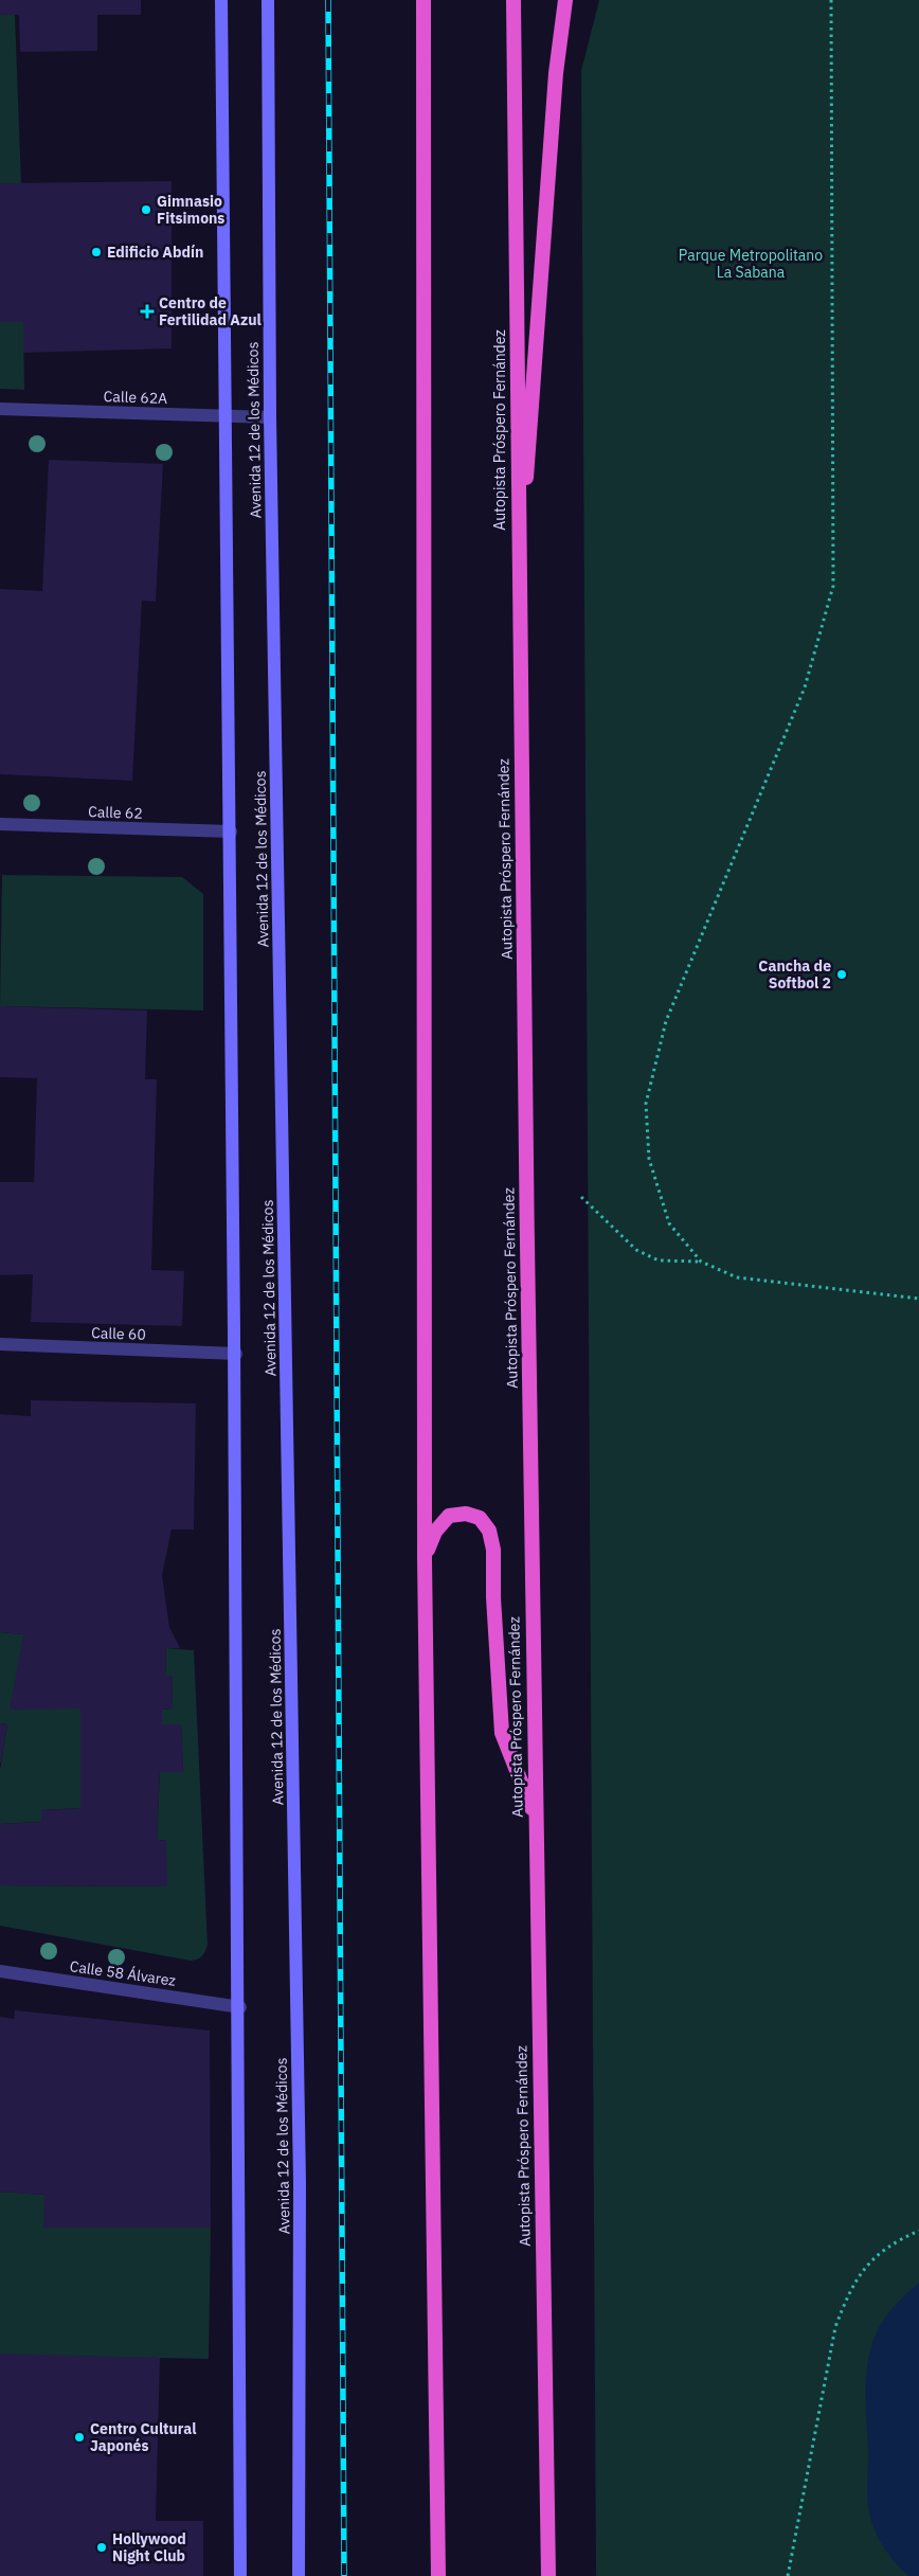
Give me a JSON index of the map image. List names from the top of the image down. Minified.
{"streets":{"highway":["Autopista Próspero Fernández"],"main road":["Avenida 12 de los Médicos"],"street":["Calle 62A","Calle 62","Calle 60","Calle 58 Álvarez"]},"crossings":[["Calle 62A","Avenida 12 de los Médicos"],["Avenida 12 de los Médicos","Calle 62"],["Avenida 12 de los Médicos","Calle 60"],["Avenida 12 de los Médicos","Calle 58 Álvarez"]],"parks":["Parque Metropolitano La Sabana"],"places":{"other":["Gimnasio Fitsimons","Edificio Abdín","Cancha de Softbol 2","Centro Cultural Japonés","Hollywood Night Club"],"health":["Centro de Fertilidad Azul"]}}
